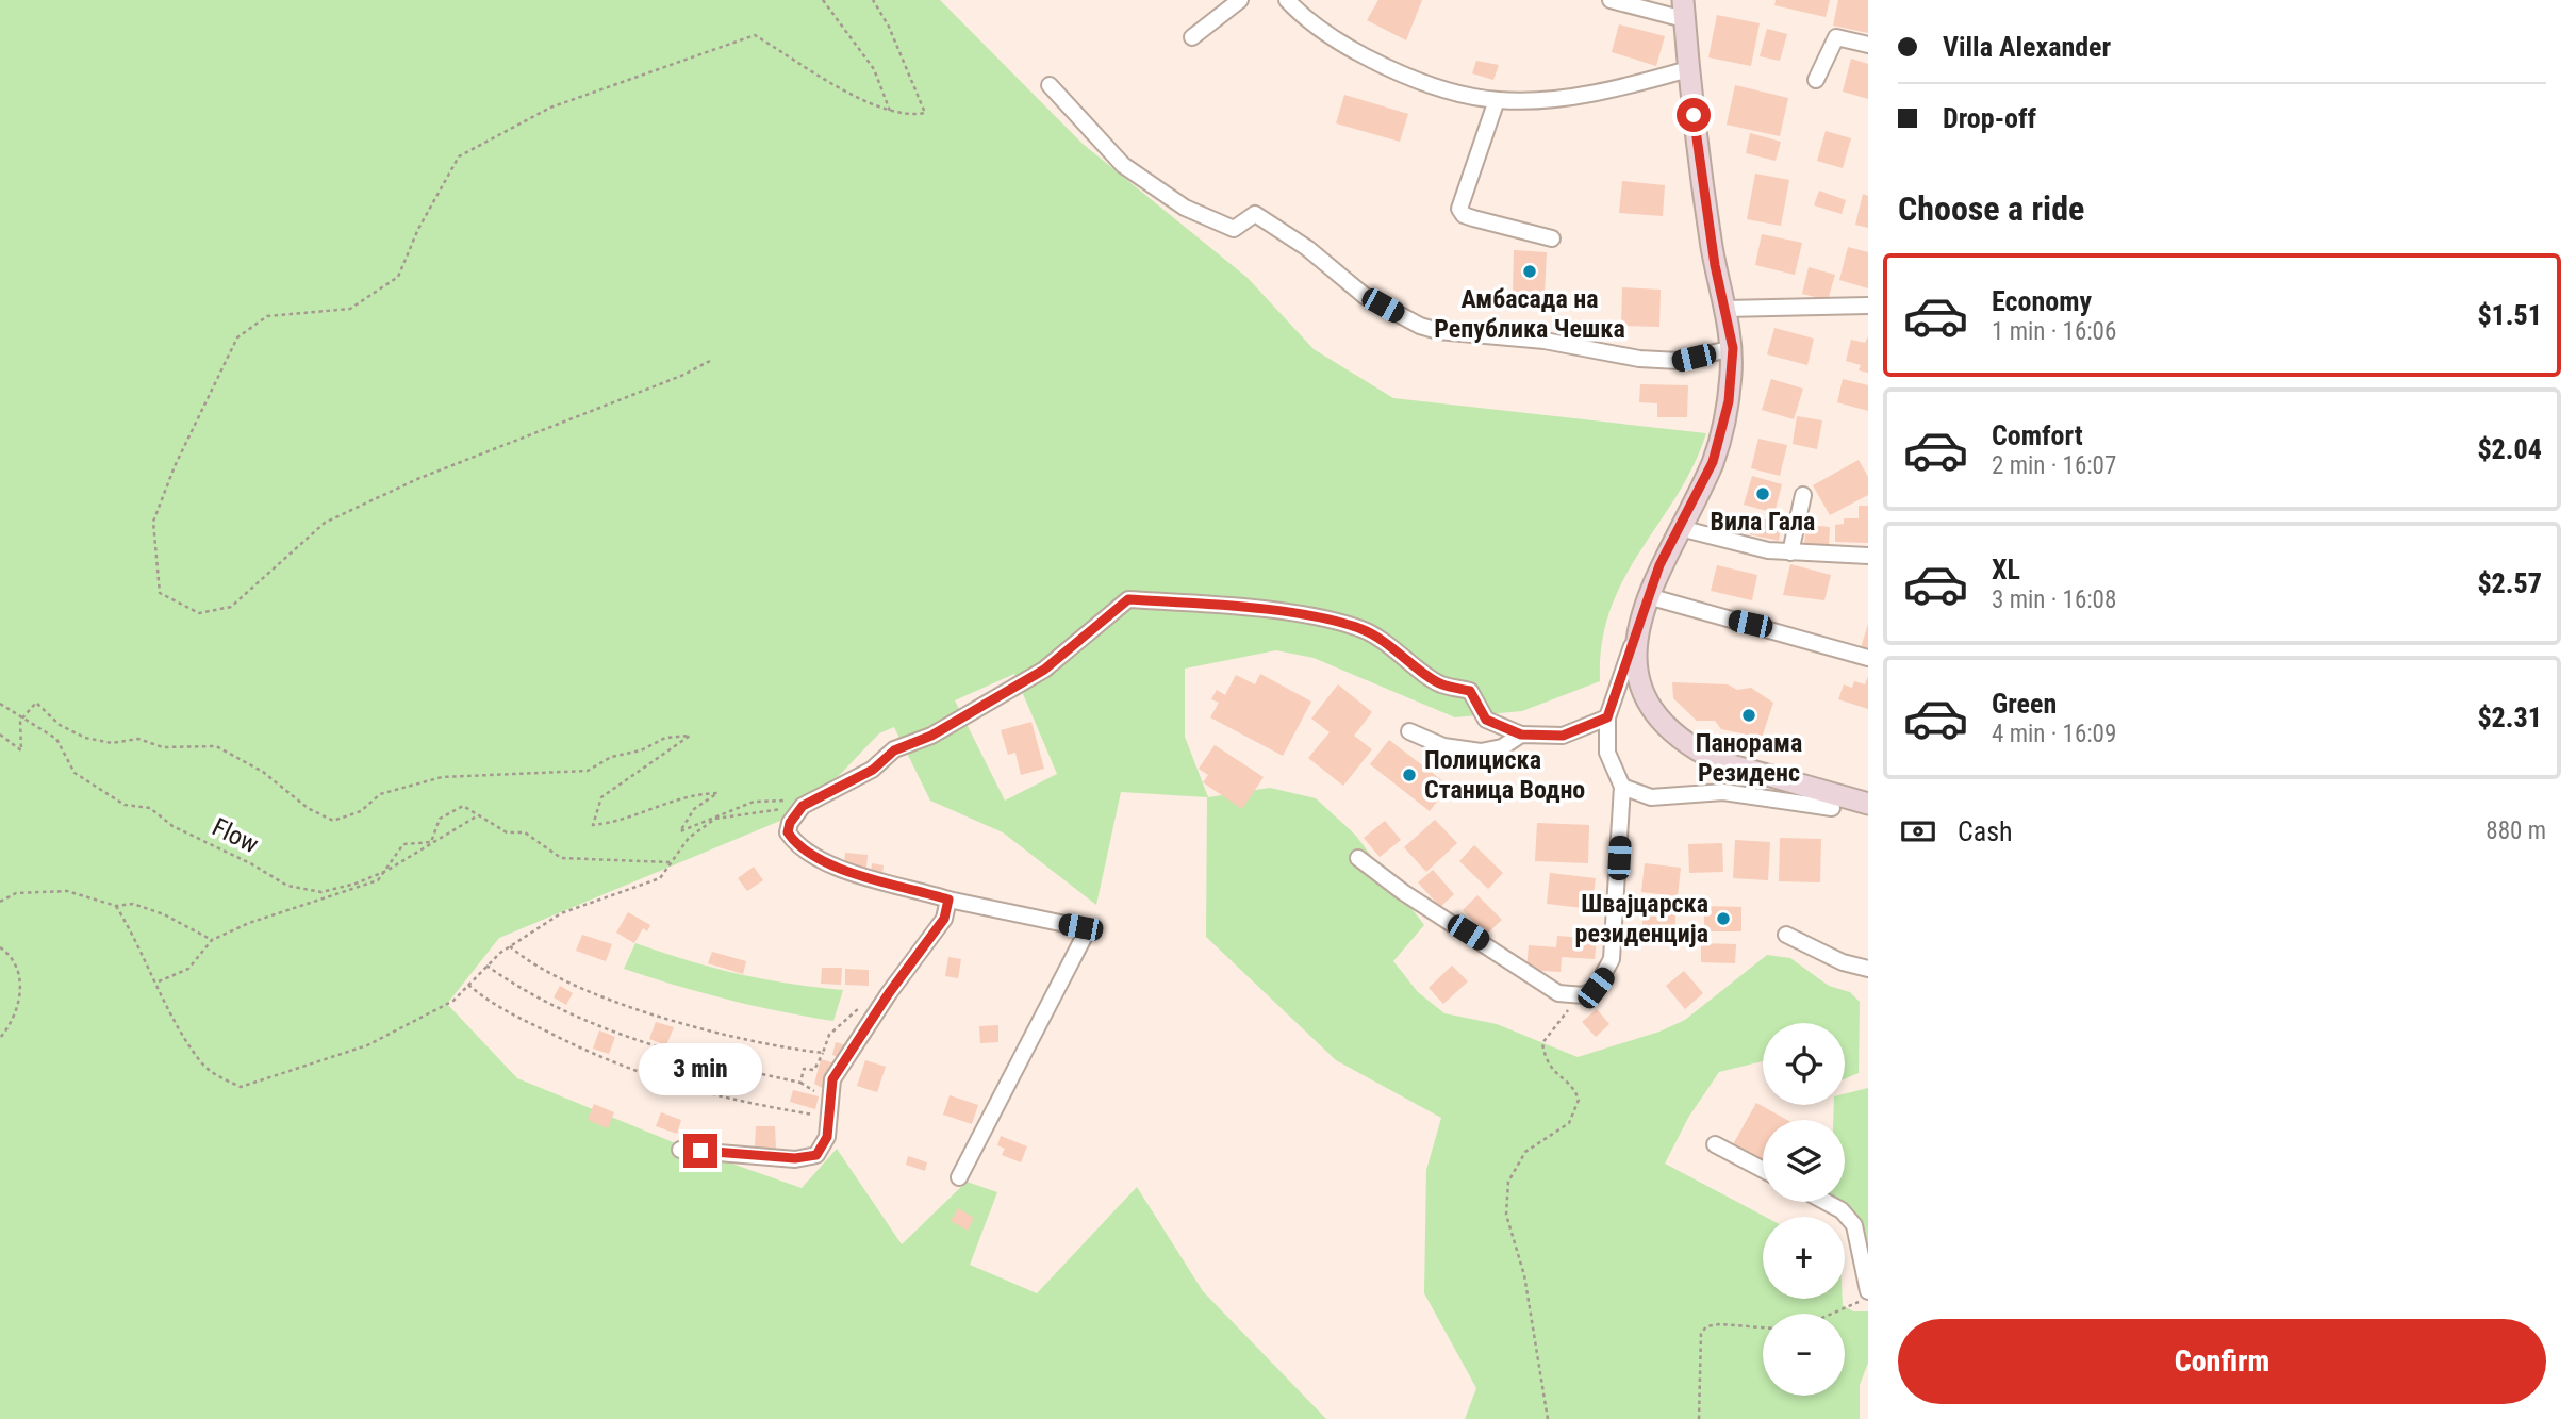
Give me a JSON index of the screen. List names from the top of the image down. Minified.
{"streets":{"path":["Flow"]},"places":["Амбасада на Република Чешка","Вила Гала","Панорама Резиденс","Полициска Станица Водно","Швајцарска резиденција"],"page":{"banner":["Villa Alexander","Drop-off"],"heading":"Choose a ride","list":[{"name":"Economy","note":"1 min · 16:06","value":"$1.51"},{"name":"Comfort","note":"2 min · 16:07","value":"$2.04"},{"name":"XL","note":"3 min · 16:08","value":"$2.57"},{"name":"Green","note":"4 min · 16:09","value":"$2.31"}],"pay":["Cash","880 m"],"map_buttons":["+","−"],"bubble":"3 min","buttons":"Confirm"}}
